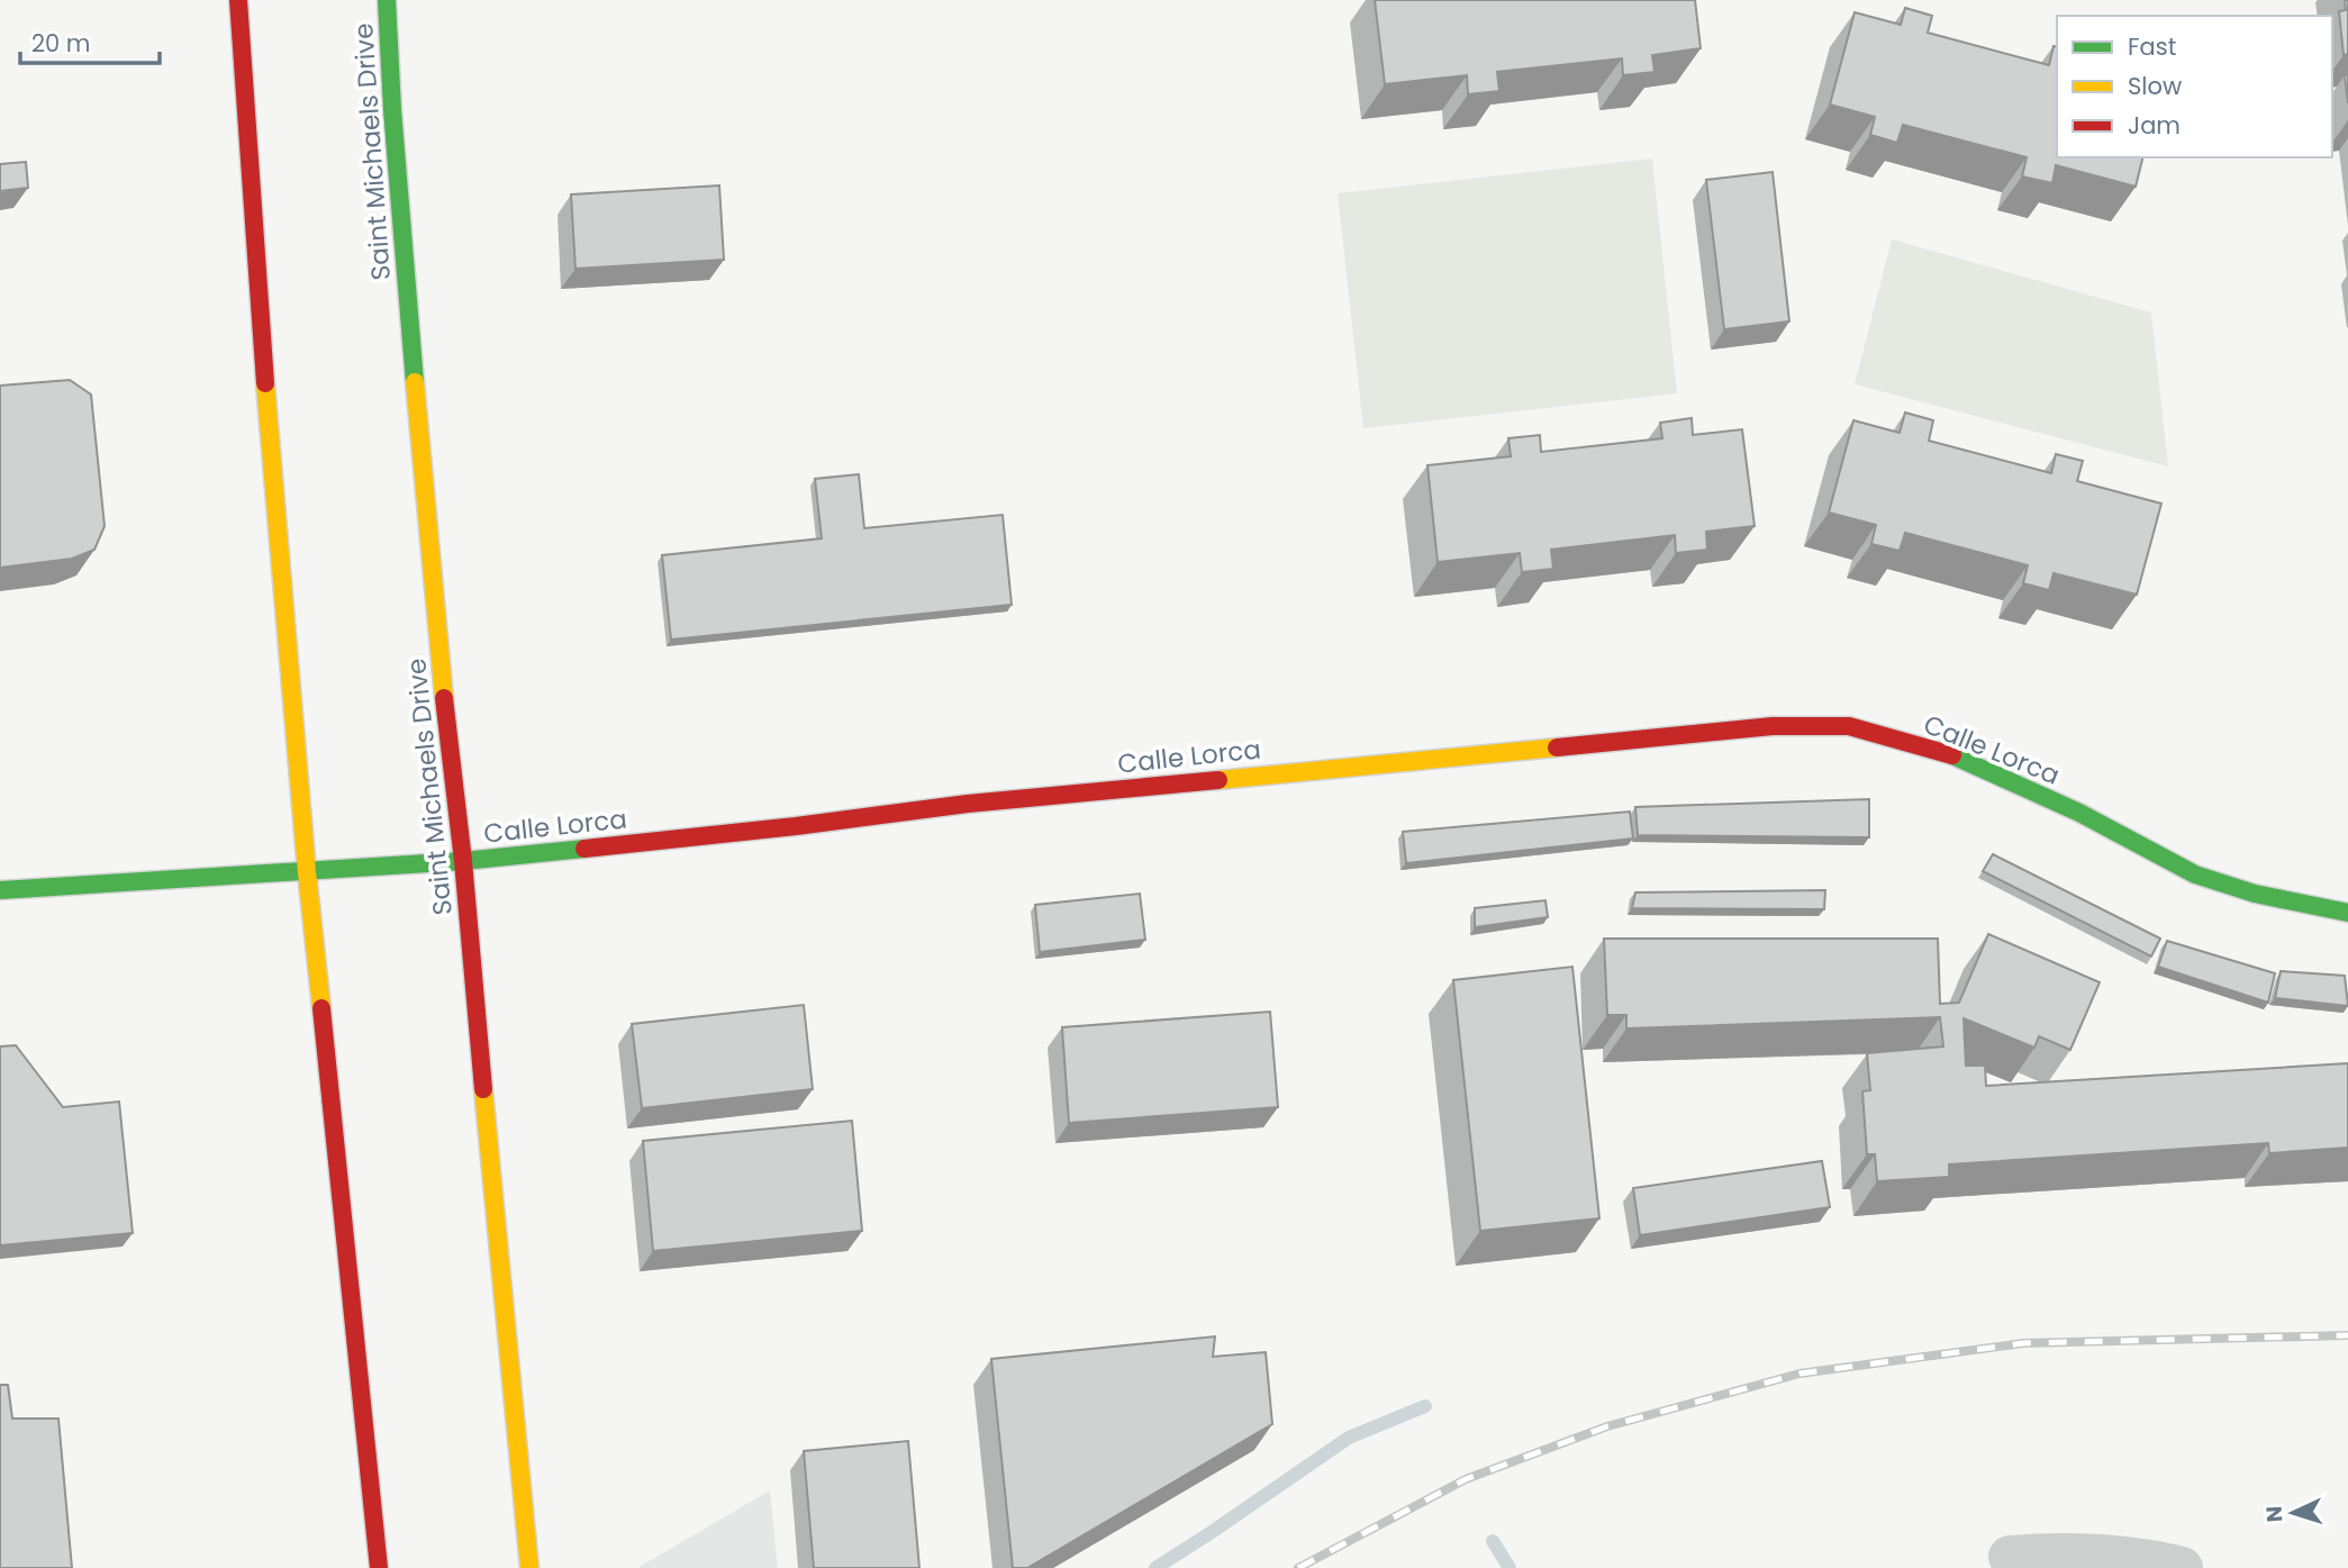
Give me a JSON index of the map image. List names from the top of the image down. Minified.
{"streets":{"main road":["Saint Michaels Drive","Calle Lorca"]},"crossings":[["Saint Michaels Drive","Calle Lorca"]],"legend":["Fast","Slow","Jam"],"scale_bar":"20 m","north":"left"}
